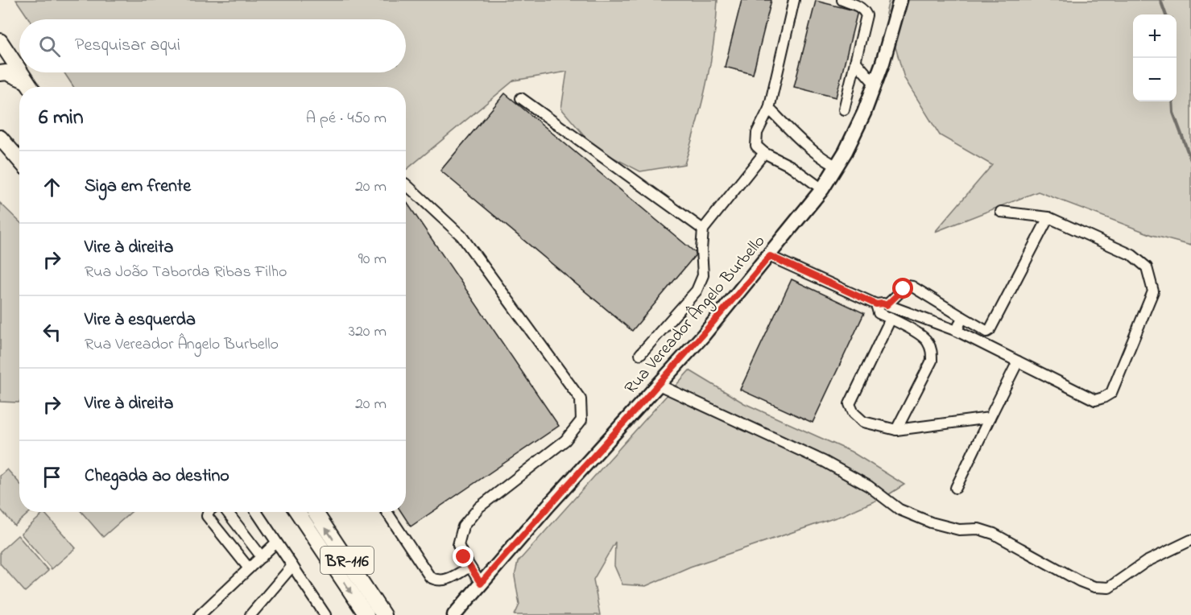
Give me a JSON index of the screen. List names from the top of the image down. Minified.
{"streets":{"highway":["BR-116"],"main road":["Rua Vereador Ângelo Burbello"]},"page":{"map_buttons":["+","−"],"search":"Pesquisar aqui","heading":["6 min","A pé · 450 m"],"list":[["Siga em frente","20 m"],["Vire à direita","Rua João Taborda Ribas Filho","90 m"],["Vire à esquerda","Rua Vereador Ângelo Burbello","320 m"],["Vire à direita","20 m"],"Chegada ao destino"]}}
